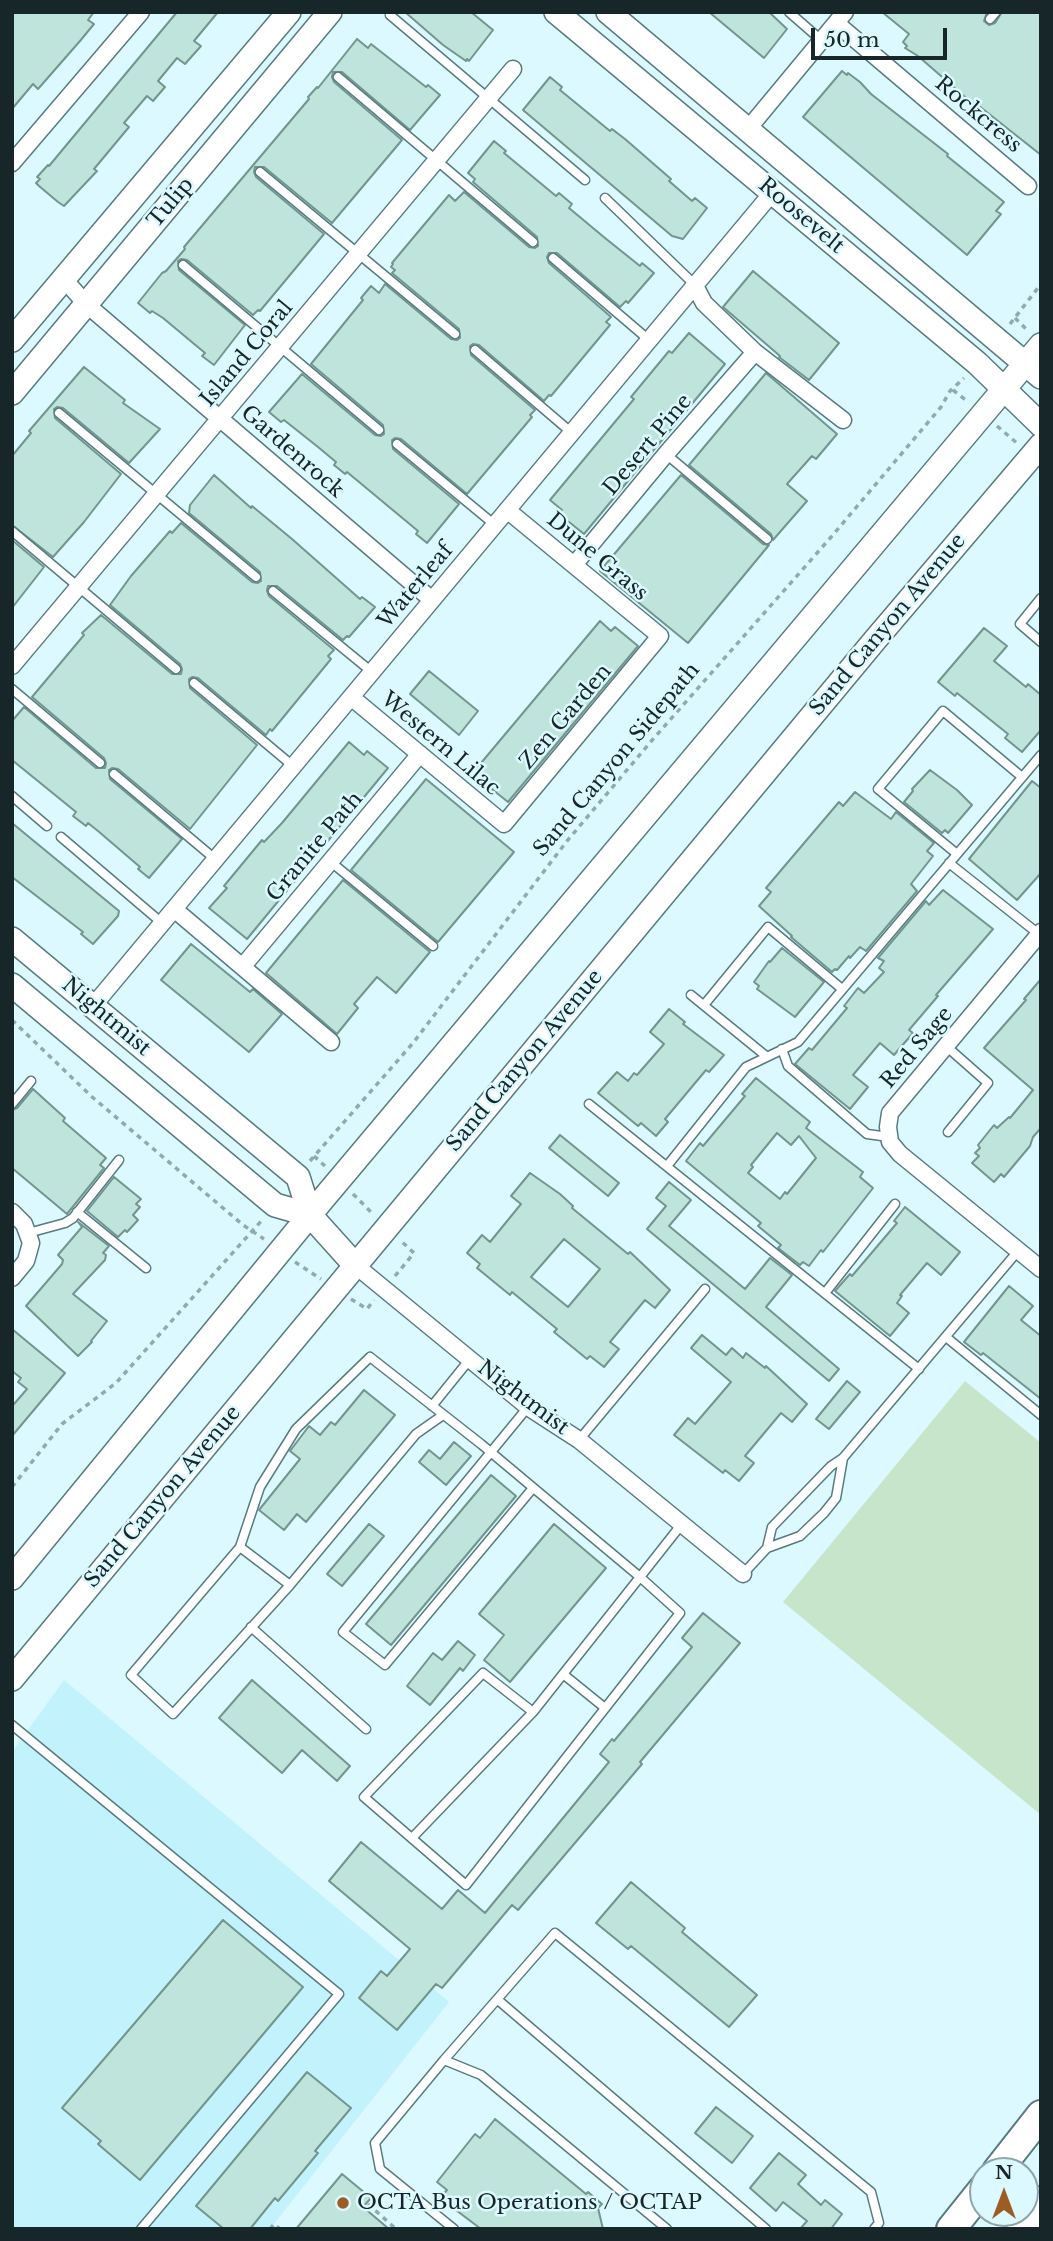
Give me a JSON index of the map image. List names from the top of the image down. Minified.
{"streets":{"main road":["Tulip","Roosevelt","Sand Canyon Avenue","Nightmist"],"street":["Rockcress","Island Coral","Desert Pine","Gardenrock","Dune Grass","Waterleaf","Zen Garden","Western Lilac","Granite Path","Red Sage"],"path":["Sand Canyon Sidepath"]},"crossings":[["Tulip","Gardenrock"],["Roosevelt","Waterleaf"],["Island Coral","Gardenrock"],["Desert Pine","Dune Grass"],["Gardenrock","Waterleaf"],["Dune Grass","Waterleaf"],["Dune Grass","Zen Garden"],["Waterleaf","Western Lilac"],["Waterleaf","Nightmist"],["Sand Canyon Avenue","Nightmist"],["Zen Garden","Western Lilac"],["Western Lilac","Granite Path"]],"places":["OCTA Bus Operations / OCTAP"],"scale_bar":"50 m","north":"top"}
